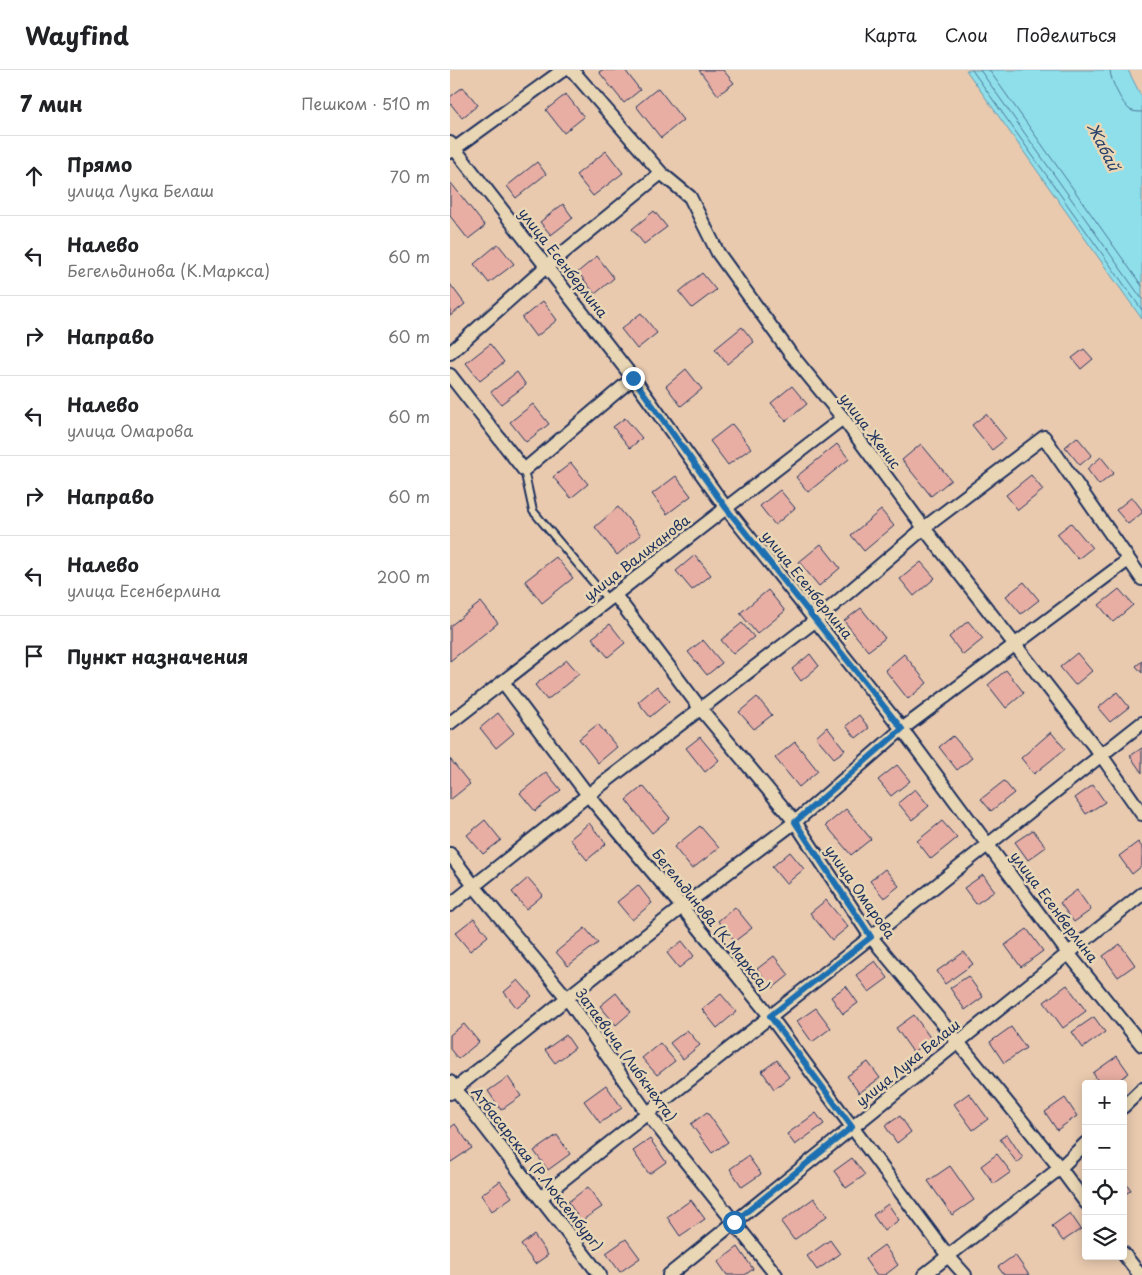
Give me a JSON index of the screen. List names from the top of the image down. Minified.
{"streets":{"street":["улица Есенберлина","улица Женис","улица Валиханова","улица Омарова","Бегельдинова (К.Маркса)","Затаевича (Либкнехта)","улица Лука Белаш","Атбасарская (Р.Люксембург)"]},"crossings":[["улица Есенберлина","улица Валиханова"],["улица Есенберлина","улица Лука Белаш"],["улица Женис","улица Валиханова"],["улица Валиханова","улица Омарова"],["улица Валиханова","Бегельдинова (К.Маркса)"],["улица Омарова","улица Лука Белаш"],["Бегельдинова (К.Маркса)","улица Лука Белаш"],["Затаевича (Либкнехта)","улица Лука Белаш"]],"water":["Жабай"],"page":{"header":"Wayfind","nav":["Карта","Слои","Поделиться"],"heading":["7 мин","Пешком · 510 m"],"list":[["Прямо","улица Лука Белаш","70 m"],["Налево","Бегельдинова (К.Маркса)","60 m"],["Направо","60 m"],["Налево","улица Омарова","60 m"],["Направо","60 m"],["Налево","улица Есенберлина","200 m"],"Пункт назначения"],"map_buttons":["+","−"]}}
